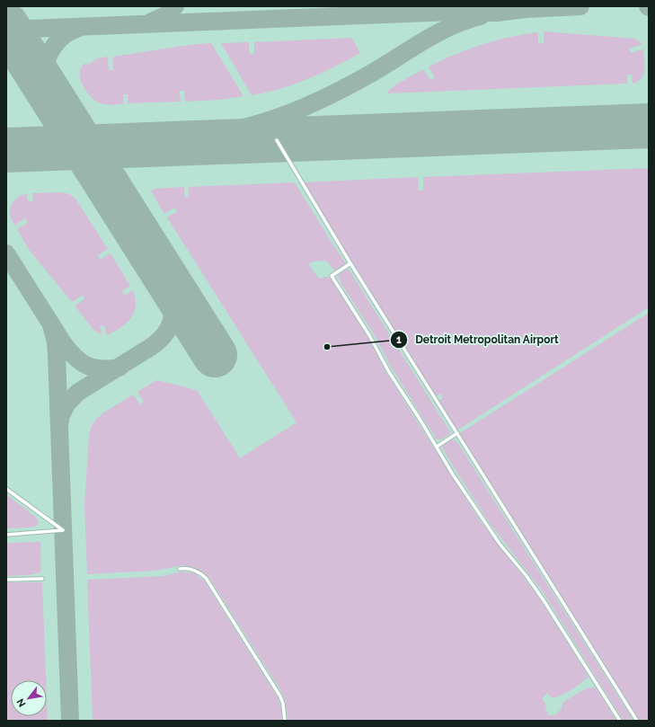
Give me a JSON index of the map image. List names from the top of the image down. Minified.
{"places":["Detroit Metropolitan Airport"],"north":"bottom left"}
